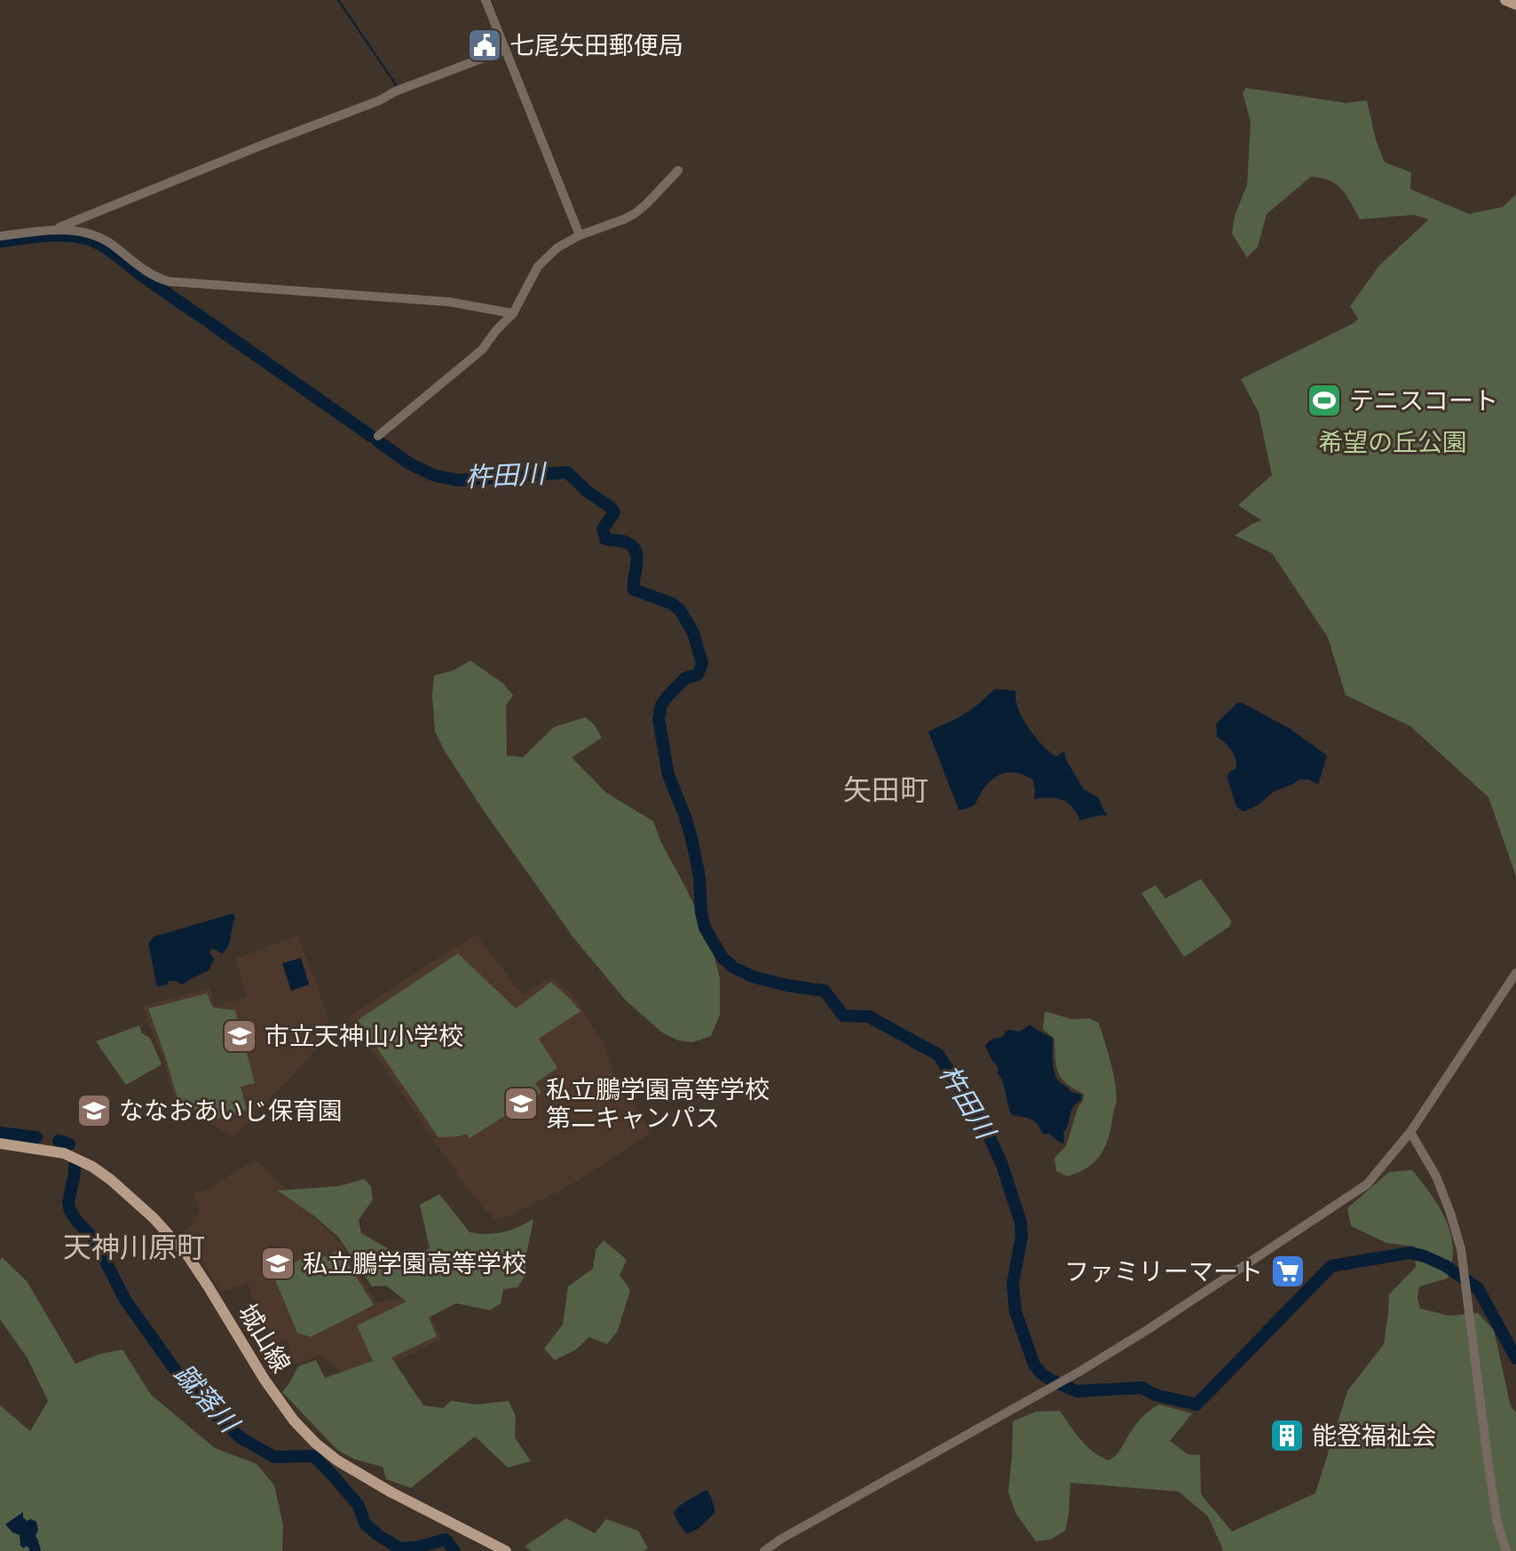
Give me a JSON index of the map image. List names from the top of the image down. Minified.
{"streets":{"main road":["城山線"]},"districts":["矢田町","天神川原町"],"water":["杵田川","蹴落川"],"parks":["希望の丘公園"],"places":{"public building":["七尾矢田郵便局"],"sports":["テニスコート"],"school or university":["市立天神山小学校","私立鵬学園高等学校 第二キャンパス","ななおあいじ保育園","私立鵬学園高等学校"],"supermarket":["ファミリーマート"],"building":["能登福祉会"]}}
